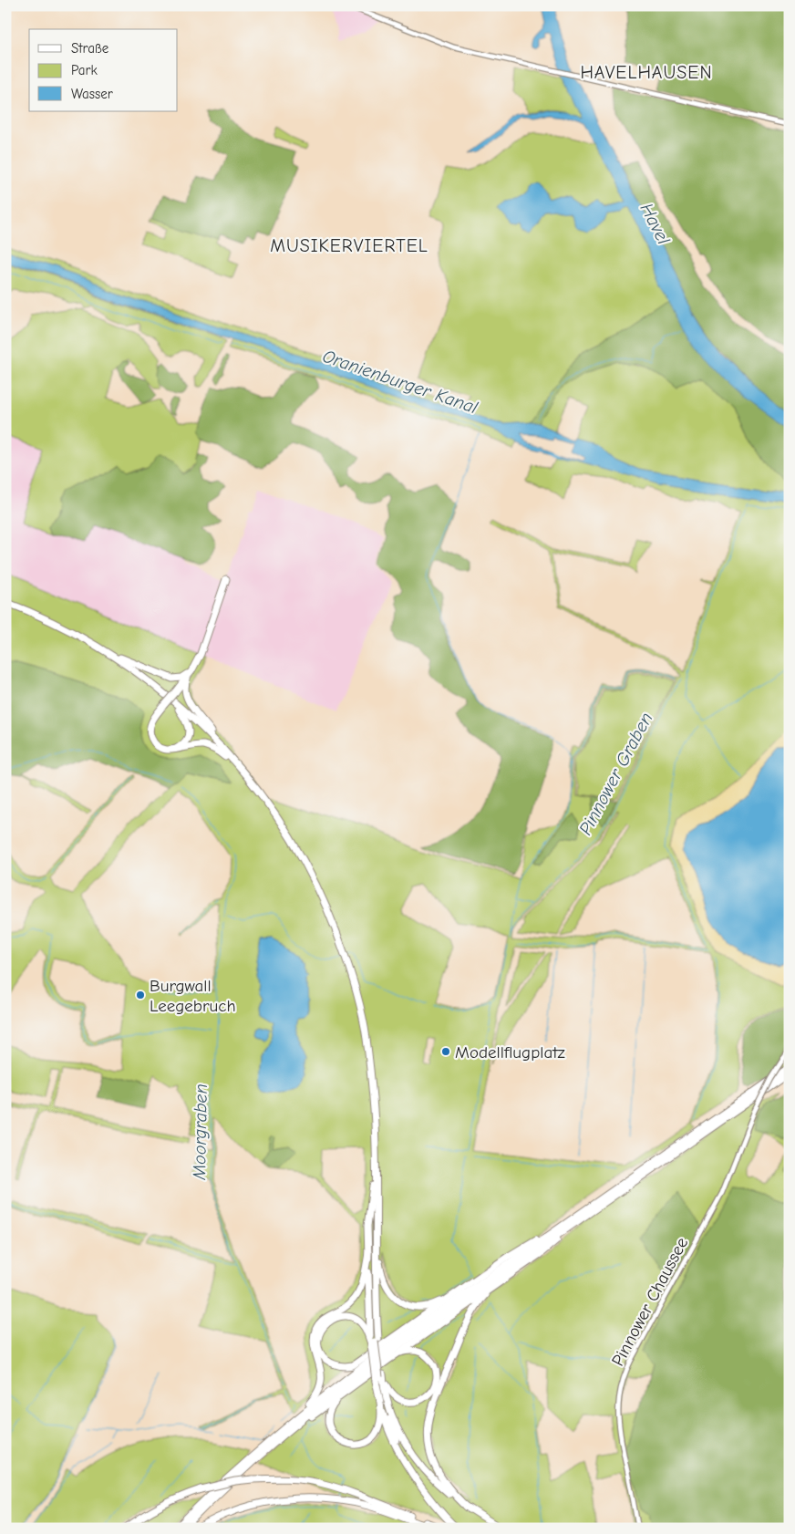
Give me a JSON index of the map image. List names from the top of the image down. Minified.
{"streets":{"main road":["Pinnower Chaussee"]},"districts":["HAVELHAUSEN","MUSIKERVIERTEL"],"water":["Havel","Oranienburger Kanal","Pinnower Graben","Moorgraben"],"places":["Burgwall Leegebruch","Modellflugplatz"],"legend":["Straße","Park","Wasser"]}
